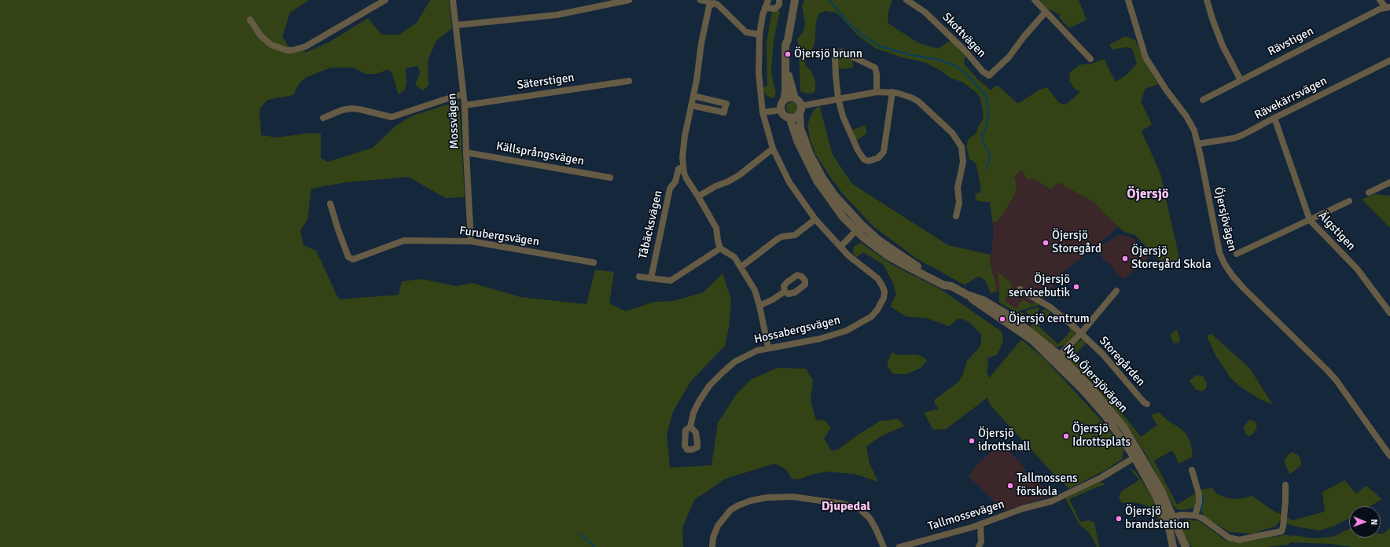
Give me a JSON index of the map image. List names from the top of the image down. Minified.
{"streets":{"street":["Skottvägen","Rävstigen","Säterstigen","Rävekärrsvägen","Mossvägen","Källsprångsvägen","Öjersjövägen","Tåbäcksvägen","Älgstigen","Furubergsvägen","Hossabergsvägen","Storegården","Nya Öjersjövägen","Tallmossevägen"]},"crossings":[["Säterstigen","Mossvägen"],["Rävekärrsvägen","Öjersjövägen"],["Rävekärrsvägen","Älgstigen"],["Mossvägen","Källsprångsvägen"],["Mossvägen","Furubergsvägen"],["Storegården","Nya Öjersjövägen"],["Nya Öjersjövägen","Tallmossevägen"]],"districts":["Öjersjö","Djupedal"],"places":["Öjersjö brunn","Öjersjö Storegård","Öjersjö Storegård Skola","Öjersjö servicebutik","Öjersjö centrum","Öjersjö Idrottsplats","Öjersjö idrottshall","Tallmossens förskola","Öjersjö brandstation"],"north":"right"}
